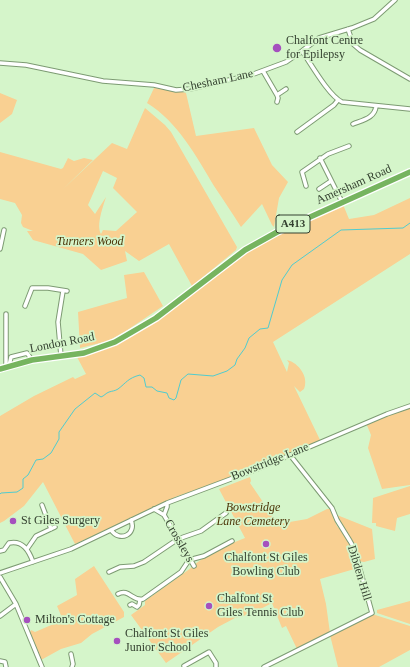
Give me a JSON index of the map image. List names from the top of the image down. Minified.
{"streets":{"highway":["Amersham Road","A413","London Road"],"street":["Chesham Lane","Bowstridge Lane","Crossleys","Dibden Hill"]},"crossings":[["Amersham Road","London Road"],["Bowstridge Lane","Crossleys"],["Bowstridge Lane","Dibden Hill"]],"parks":["Turners Wood","Bowstridge Lane Cemetery"],"places":["Chalfont Centre for Epilepsy","St Giles Surgery","Chalfont St Giles Bowling Club","Chalfont St Giles Tennis Club","Milton's Cottage","Chalfont St Giles Junior School"]}
